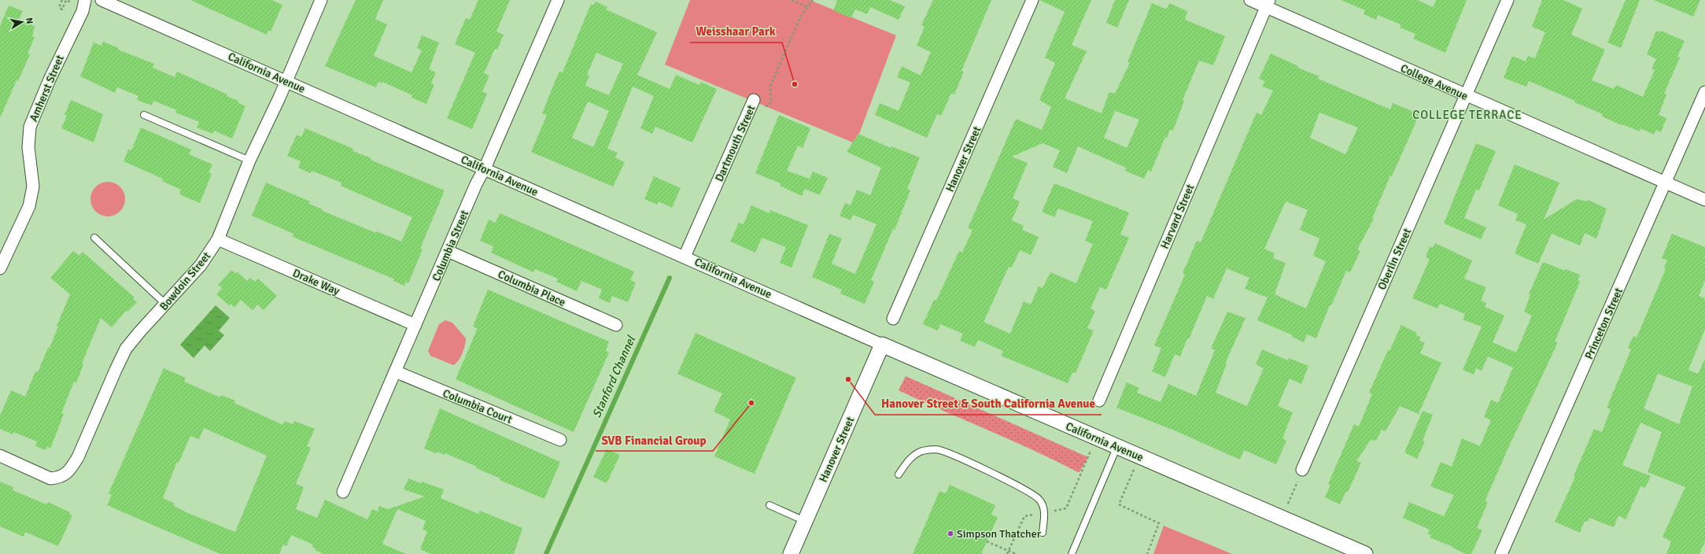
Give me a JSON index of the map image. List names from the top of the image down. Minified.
{"streets":{"street":["California Avenue","College Avenue","Amherst Street","Dartmouth Street","Hanover Street","Harvard Street","Columbia Street","Oberlin Street","Bowdoin Street","Drake Way","Columbia Place","Princeton Street","Columbia Court"]},"crossings":[["California Avenue","Dartmouth Street"],["California Avenue","Hanover Street"],["California Avenue","Columbia Street"],["California Avenue","Bowdoin Street"],["College Avenue","Harvard Street"],["College Avenue","Oberlin Street"],["College Avenue","Princeton Street"],["Columbia Street","Drake Way"],["Columbia Street","Columbia Place"],["Columbia Street","Columbia Court"],["Bowdoin Street","Drake Way"]],"districts":["COLLEGE TERRACE"],"water":["Stanford Channel"],"places":["Weisshaar Park","Hanover Street & South California Avenue","SVB Financial Group","Simpson Thatcher"],"north":"right"}
